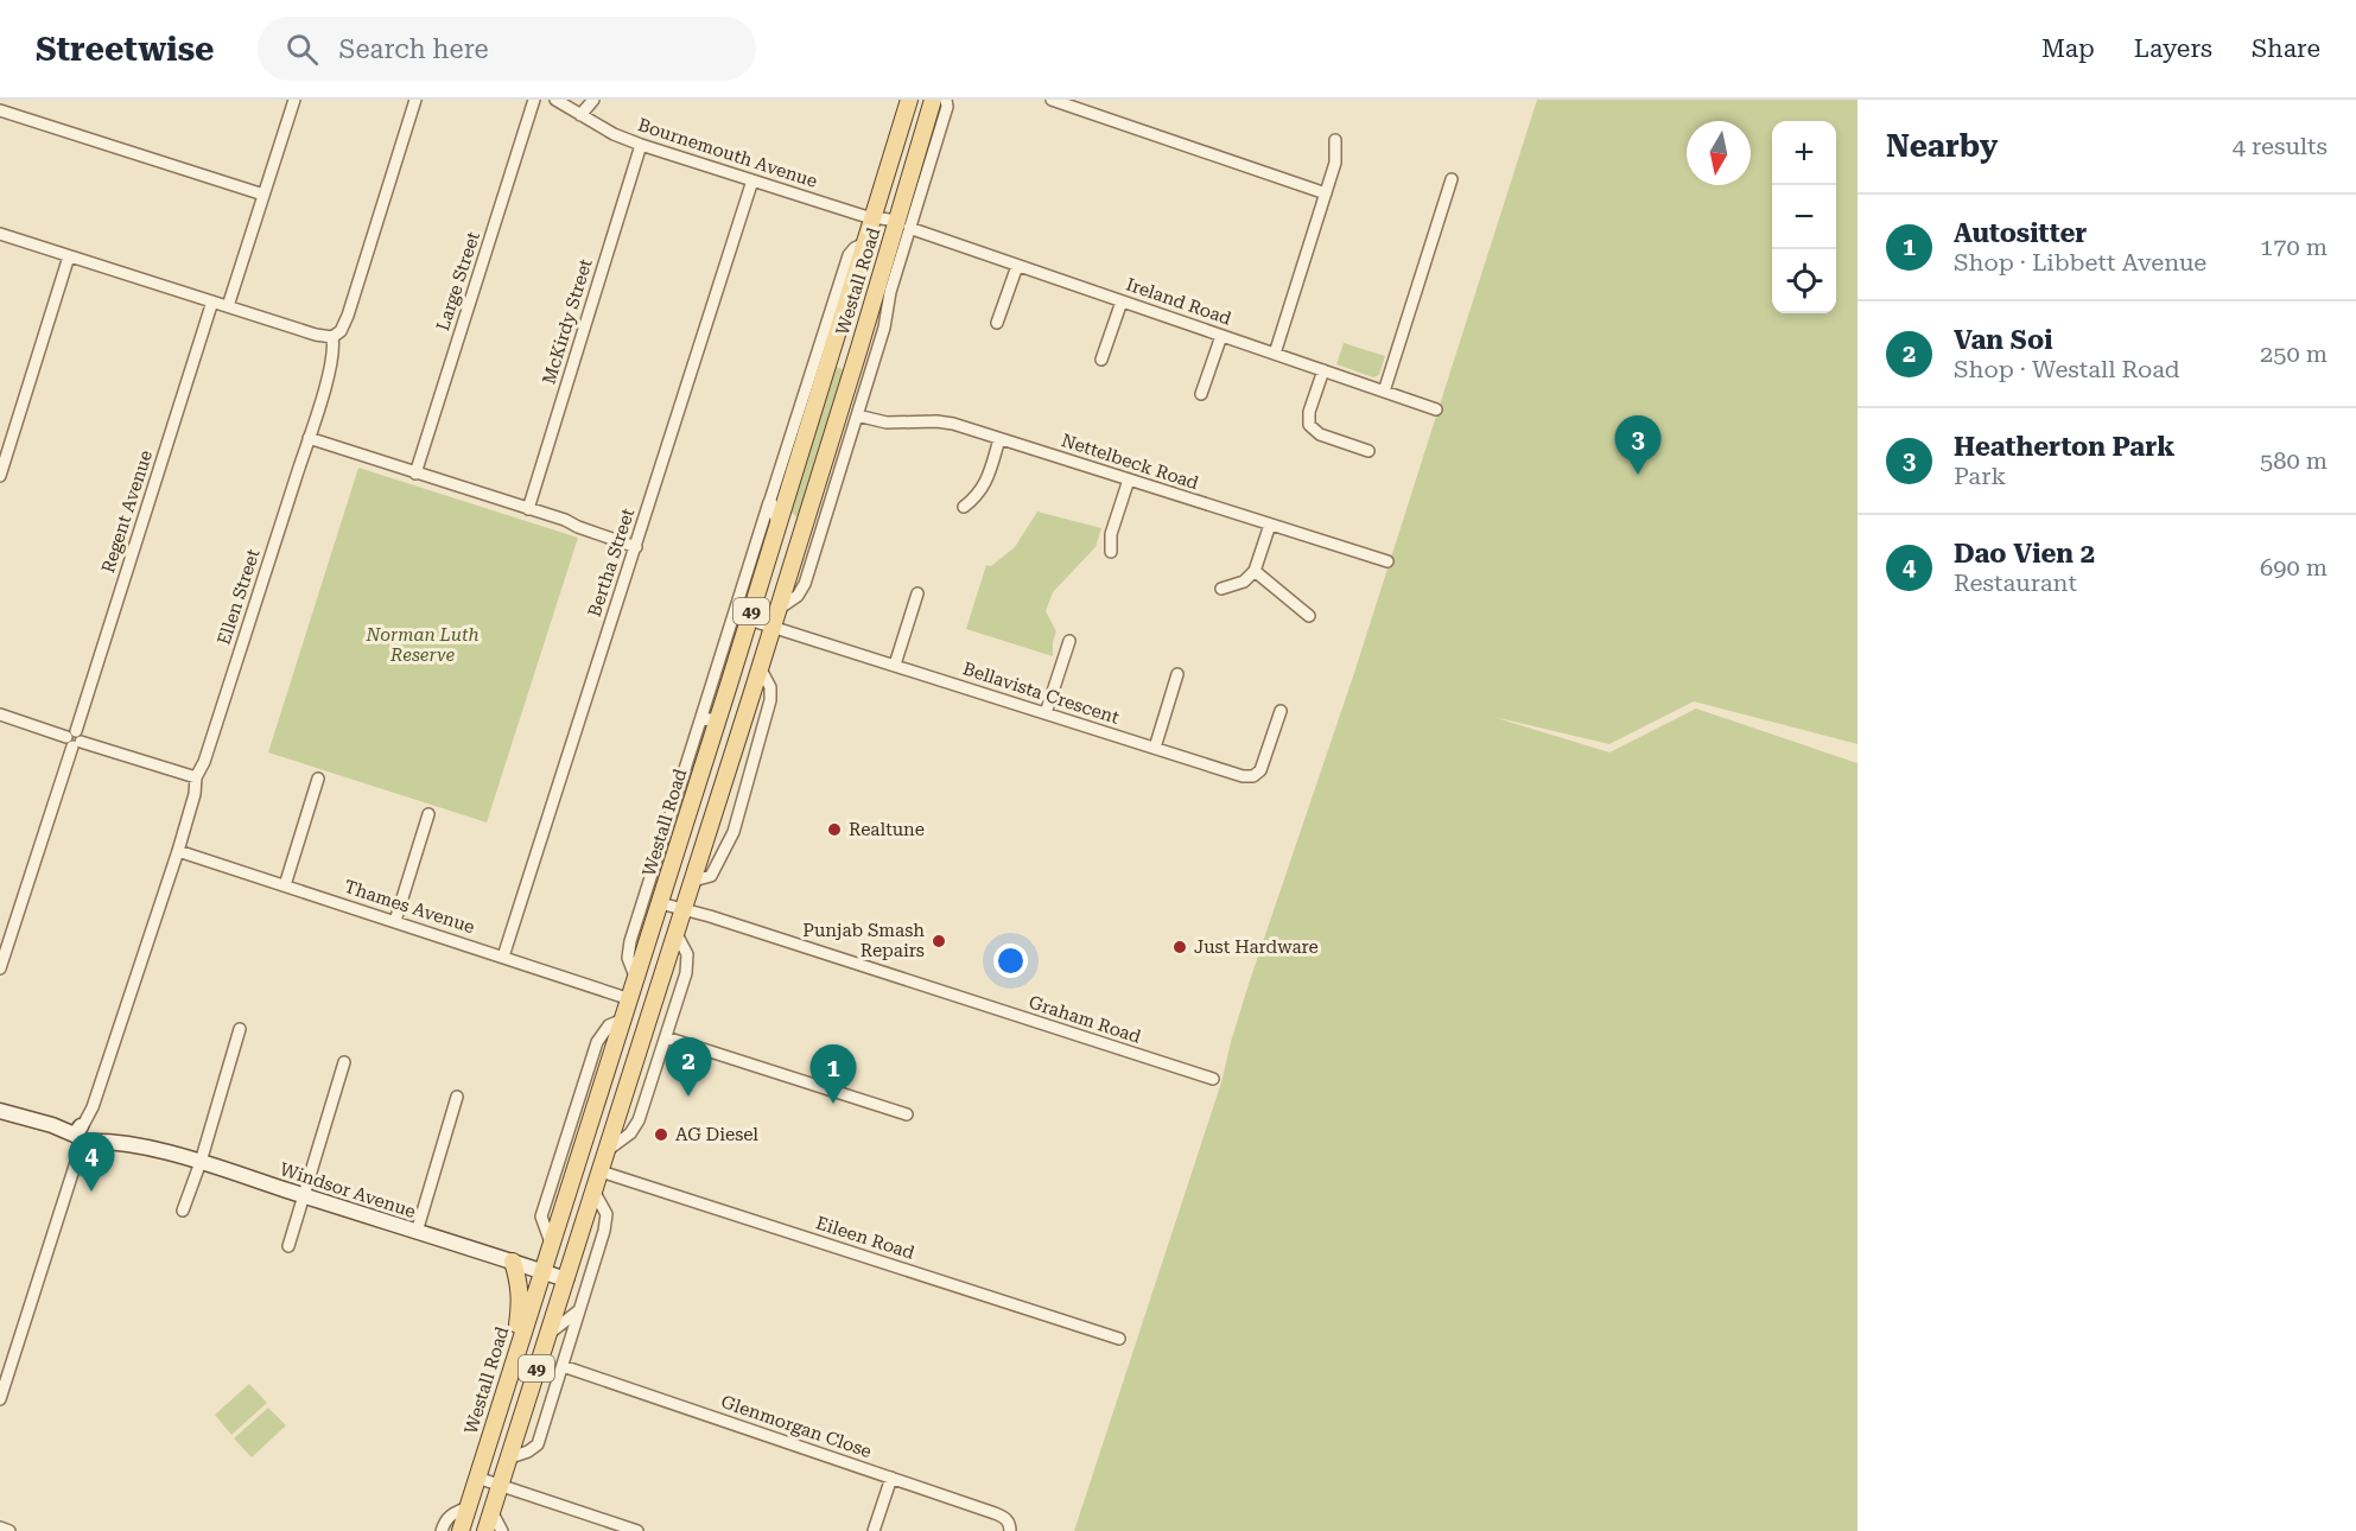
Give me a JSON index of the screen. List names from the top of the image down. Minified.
{"streets":{"main road":["Westall Road","49"],"street":["Bournemouth Avenue","Large Street","Ireland Road","McKirdy Street","Nettelbeck Road","Regent Avenue","Bertha Street","Ellen Street","Bellavista Crescent","Thames Avenue","Graham Road","Windsor Avenue","Eileen Road","Glenmorgan Close"]},"crossings":[["Bournemouth Avenue","Westall Road"],["Bournemouth Avenue","Ireland Road"],["Bournemouth Avenue","McKirdy Street"],["Bournemouth Avenue","Bertha Street"],["Westall Road","Ireland Road"],["Westall Road","Nettelbeck Road"],["Westall Road","Bellavista Crescent"],["Westall Road","Thames Avenue"],["Westall Road","Graham Road"],["Westall Road","Windsor Avenue"],["Westall Road","Eileen Road"],["Bertha Street","Thames Avenue"],["Ellen Street","Thames Avenue"],["Ellen Street","Windsor Avenue"]],"parks":["Norman Luth Reserve"],"places":["Realtune","Punjab Smash Repairs","Just Hardware","AG Diesel"],"north":"bottom","page":{"header":"Streetwise","search":"Search here","nav":["Map","Layers","Share"],"heading":["Nearby","4 results"],"map_buttons":["+","−"],"list":[{"mark":"1","name":"Autositter","note":"Shop · Libbett Avenue","value":"170 m"},{"mark":"2","name":"Van Soi","note":"Shop · Westall Road","value":"250 m"},{"mark":"3","name":"Heatherton Park","note":"Park","value":"580 m"},{"mark":"4","name":"Dao Vien 2","note":"Restaurant","value":"690 m"}],"pins":["3","2","1","4"]}}
